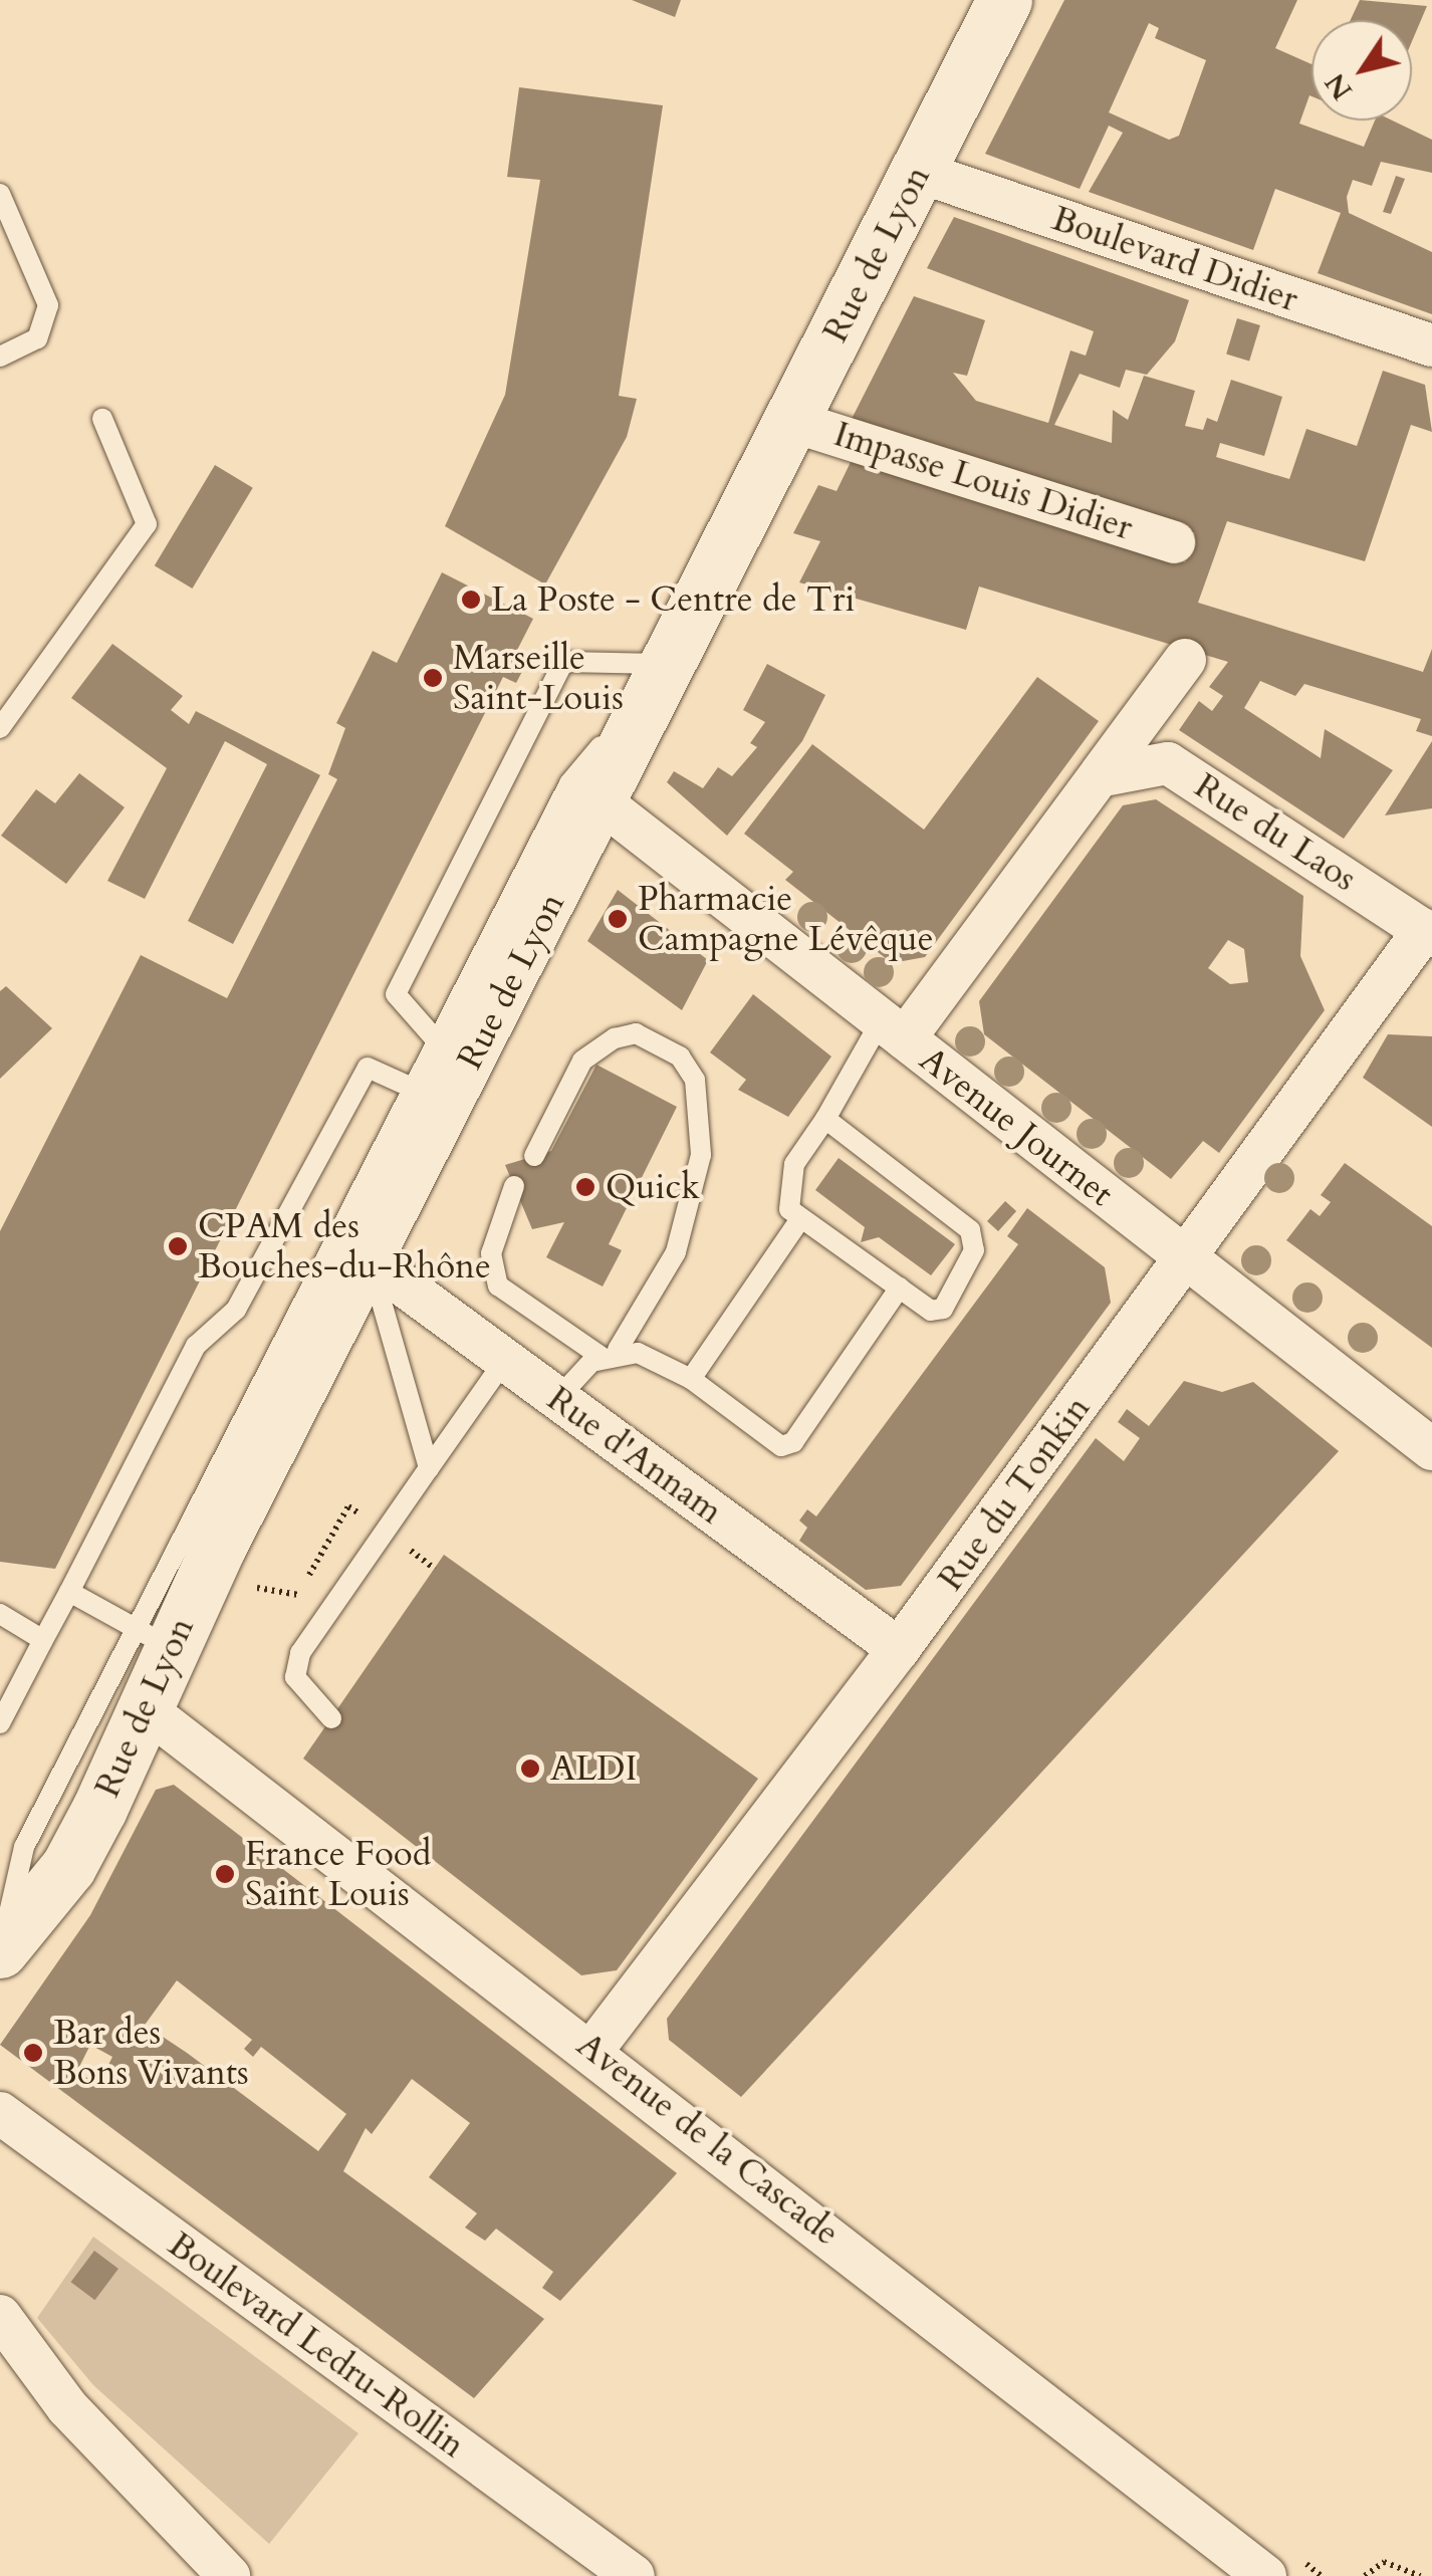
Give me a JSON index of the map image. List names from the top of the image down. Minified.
{"streets":{"street":["Rue de Lyon","Boulevard Didier","Impasse Louis Didier","Rue du Laos","Avenue Journet","Rue d'Annam","Rue du Tonkin","Avenue de la Cascade","Boulevard Ledru-Rollin"]},"crossings":[["Rue de Lyon","Boulevard Didier"],["Rue de Lyon","Impasse Louis Didier"],["Rue de Lyon","Avenue Journet"],["Rue de Lyon","Rue d'Annam"],["Rue de Lyon","Avenue de la Cascade"],["Rue du Laos","Rue du Tonkin"],["Avenue Journet","Rue du Tonkin"],["Rue d'Annam","Rue du Tonkin"],["Rue du Tonkin","Avenue de la Cascade"]],"places":["La Poste - Centre de Tri","Marseille Saint-Louis","Pharmacie Campagne Lévêque","Quick","CPAM des Bouches-du-Rhône","ALDI","France Food Saint Louis","Bar des Bons Vivants"],"north":"bottom left"}
